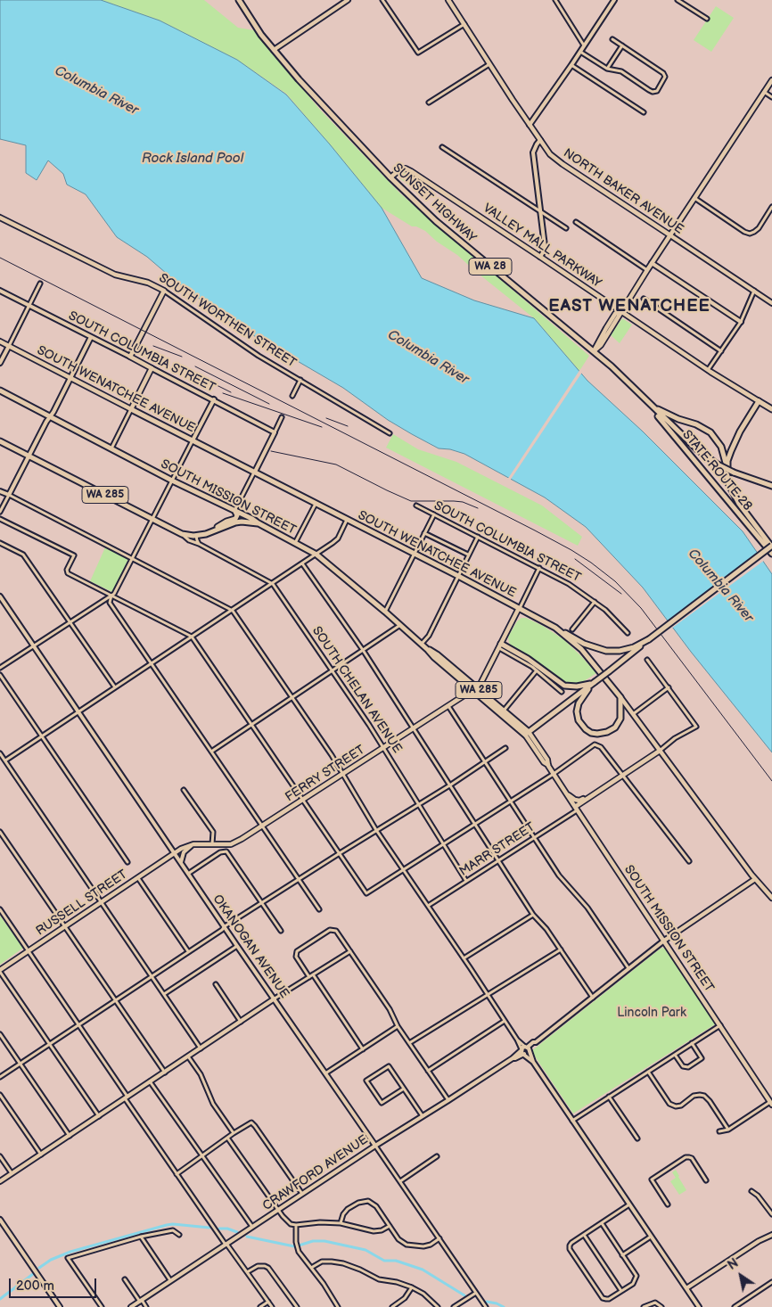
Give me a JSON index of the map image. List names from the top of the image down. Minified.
{"streets":{"main road":["NORTH BAKER AVENUE","SUNSET HIGHWAY","VALLEY MALL PARKWAY","WA 28","SOUTH WORTHEN STREET","SOUTH COLUMBIA STREET","SOUTH WENATCHEE AVENUE","STATE ROUTE 28","WA 285","SOUTH MISSION STREET","SOUTH CHELAN AVENUE","FERRY STREET","MARR STREET","RUSSELL STREET","CRAWFORD AVENUE"],"street":["OKANOGAN AVENUE"]},"crossings":[["SUNSET HIGHWAY","VALLEY MALL PARKWAY"],["SUNSET HIGHWAY","STATE ROUTE 28"],["SOUTH COLUMBIA STREET","FERRY STREET"],["SOUTH WENATCHEE AVENUE","FERRY STREET"],["SOUTH WENATCHEE AVENUE","MARR STREET"],["SOUTH WENATCHEE AVENUE","CRAWFORD AVENUE"],["WA 285","SOUTH MISSION STREET"],["WA 285","SOUTH CHELAN AVENUE"],["SOUTH MISSION STREET","FERRY STREET"],["SOUTH MISSION STREET","MARR STREET"],["SOUTH MISSION STREET","CRAWFORD AVENUE"],["SOUTH CHELAN AVENUE","FERRY STREET"],["SOUTH CHELAN AVENUE","MARR STREET"],["FERRY STREET","RUSSELL STREET"],["FERRY STREET","OKANOGAN AVENUE"],["RUSSELL STREET","OKANOGAN AVENUE"],["OKANOGAN AVENUE","CRAWFORD AVENUE"]],"districts":["EAST WENATCHEE"],"water":["Columbia River","Rock Island Pool"],"parks":["Lincoln Park"],"scale_bar":"200 m","north":"top left"}
